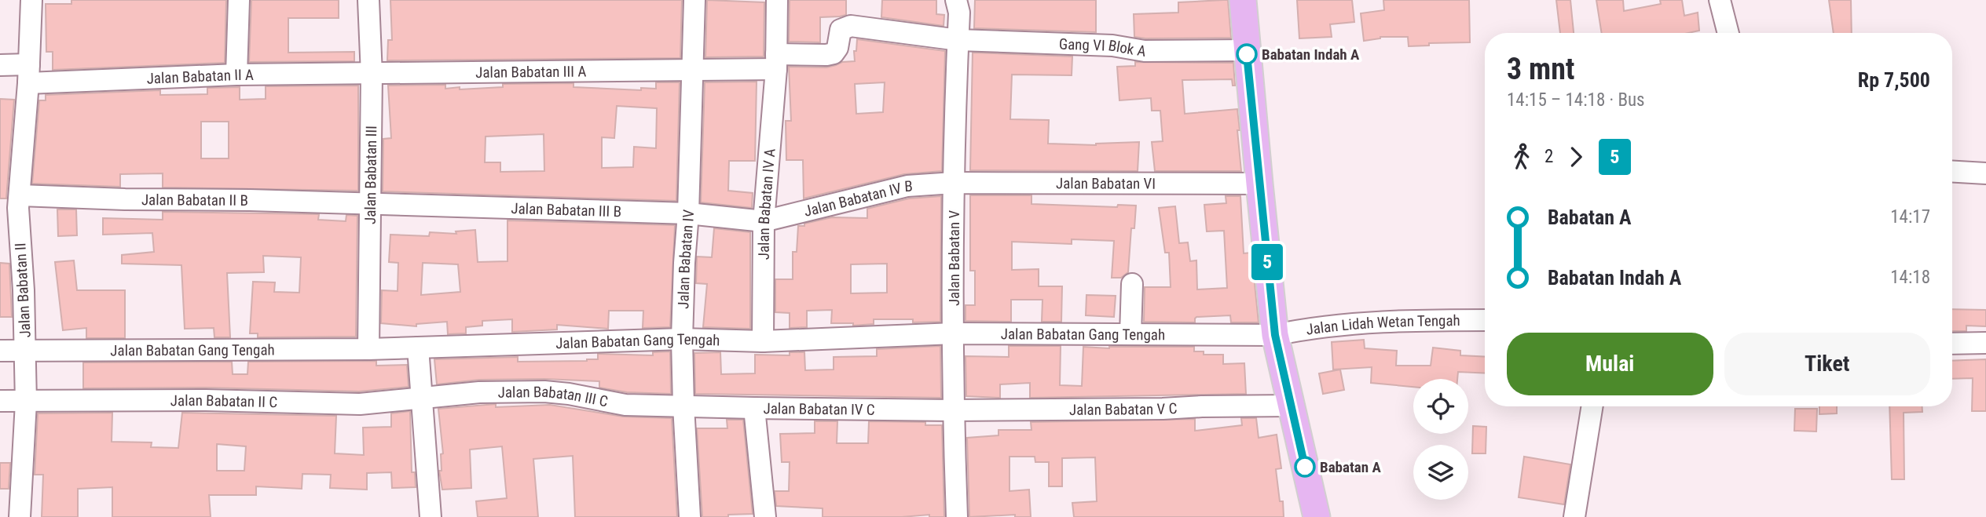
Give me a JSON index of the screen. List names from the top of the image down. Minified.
{"streets":{"street":["Gang VI Blok A","Jalan Babatan III A","Jalan Babatan II A","Jalan Babatan III","Jalan Babatan VI","Jalan Babatan IV B","Jalan Babatan II B","Jalan Babatan IV A","Jalan Babatan III B","Jalan Babatan V","Jalan Babatan IV","Jalan Babatan II","Jalan Lidah Wetan Tengah","Jalan Babatan Gang Tengah","Jalan Babatan III C","Jalan Babatan II C","Jalan Babatan IV C","Jalan Babatan V C"]},"crossings":[["Gang VI Blok A","Jalan Babatan V"],["Jalan Babatan III A","Jalan Babatan II A"],["Jalan Babatan III A","Jalan Babatan III"],["Jalan Babatan III A","Jalan Babatan IV"],["Jalan Babatan II A","Jalan Babatan III"],["Jalan Babatan II A","Jalan Babatan II"],["Jalan Babatan III","Jalan Babatan II B"],["Jalan Babatan III","Jalan Babatan III B"],["Jalan Babatan III","Jalan Babatan Gang Tengah"],["Jalan Babatan VI","Jalan Babatan IV B"],["Jalan Babatan VI","Jalan Babatan V"],["Jalan Babatan IV B","Jalan Babatan IV A"],["Jalan Babatan IV B","Jalan Babatan III B"],["Jalan Babatan IV B","Jalan Babatan V"],["Jalan Babatan II B","Jalan Babatan III B"],["Jalan Babatan II B","Jalan Babatan II"],["Jalan Babatan IV A","Jalan Babatan III B"],["Jalan Babatan IV A","Jalan Babatan Gang Tengah"],["Jalan Babatan III B","Jalan Babatan IV"],["Jalan Babatan V","Jalan Babatan Gang Tengah"],["Jalan Babatan V","Jalan Babatan IV C"],["Jalan Babatan V","Jalan Babatan V C"],["Jalan Babatan IV","Jalan Babatan Gang Tengah"],["Jalan Babatan IV","Jalan Babatan III C"],["Jalan Babatan IV","Jalan Babatan IV C"],["Jalan Babatan II","Jalan Babatan Gang Tengah"],["Jalan Babatan II","Jalan Babatan II C"],["Jalan Lidah Wetan Tengah","Jalan Babatan Gang Tengah"],["Jalan Babatan III C","Jalan Babatan II C"],["Jalan Babatan III C","Jalan Babatan IV C"],["Jalan Babatan IV C","Jalan Babatan V C"]],"places":["Babatan Indah A","Babatan A"],"lines":["bus line 5"],"page":{"on_map":"5","heading":["3 mnt","14:15 – 14:18 · Bus","Rp 7,500"],"legs":["2","5"],"list":[{"name":"Babatan A","value":"14:17"},{"name":"Babatan Indah A","value":"14:18"}],"buttons":["Mulai","Tiket"]}}
